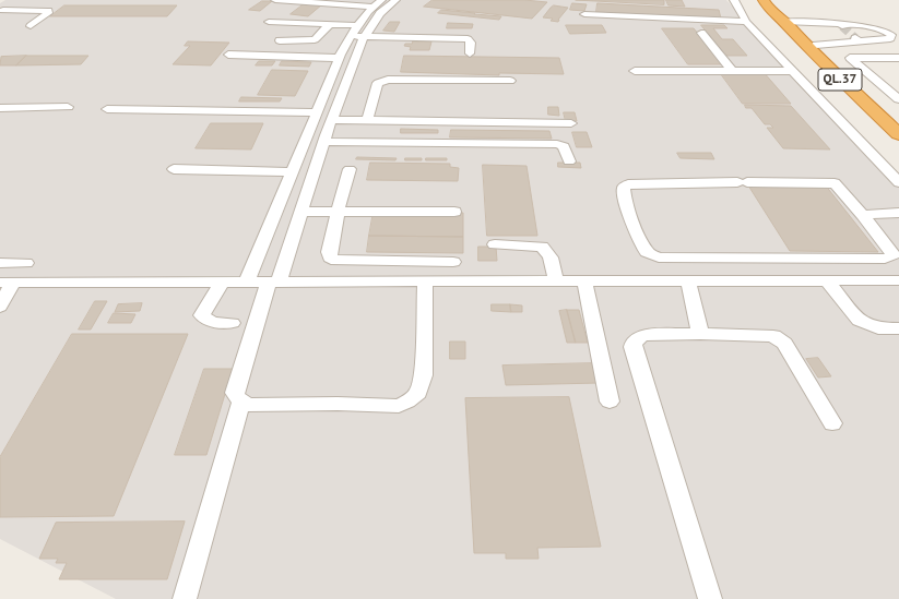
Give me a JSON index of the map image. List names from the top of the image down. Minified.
{"streets":{"highway":["QL.37"]}}
